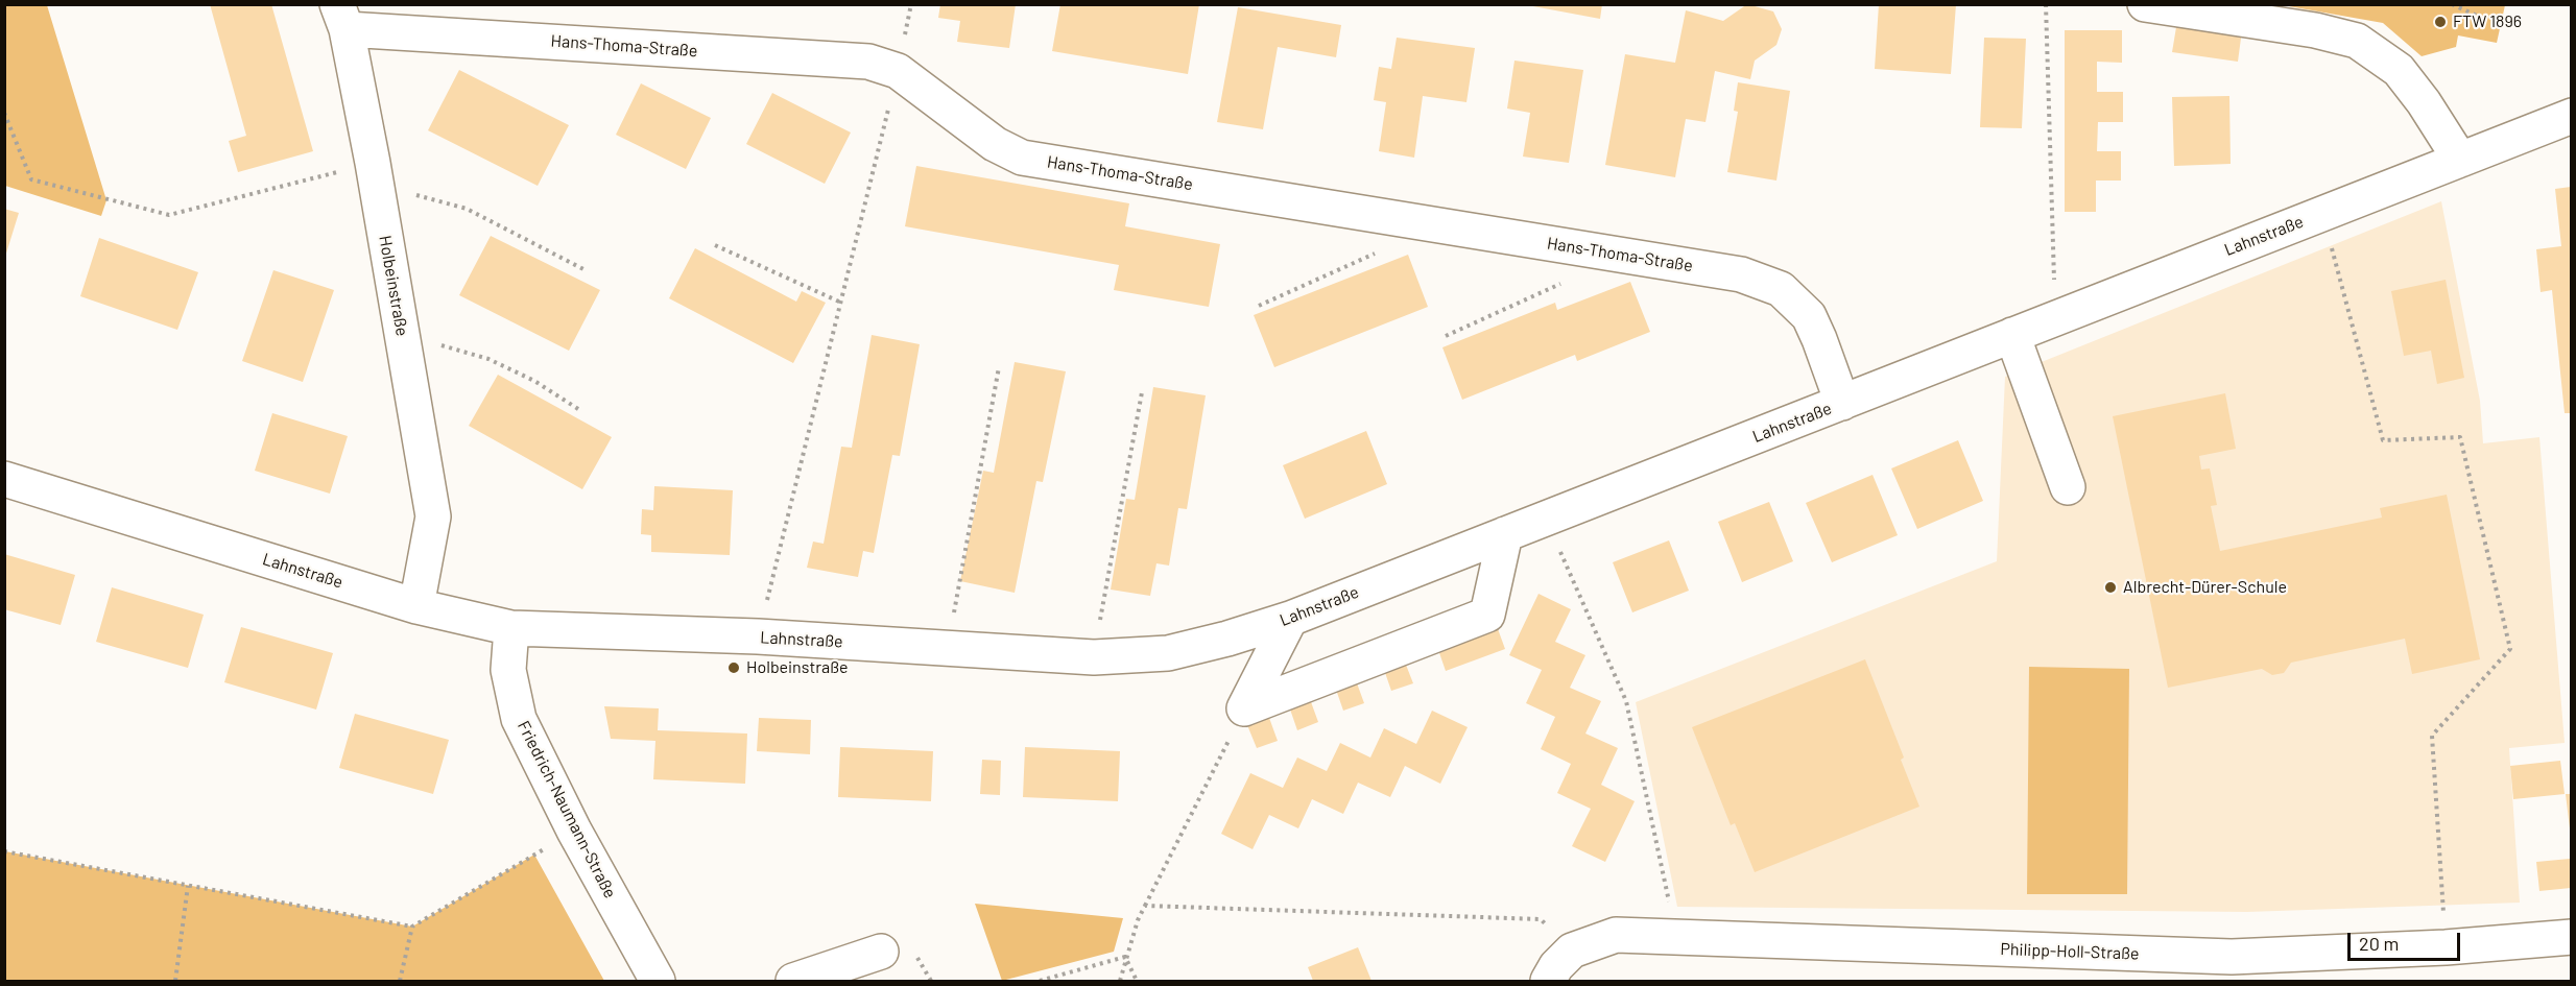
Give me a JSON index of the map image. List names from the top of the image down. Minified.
{"streets":{"street":["Hans-Thoma-Straße","Lahnstraße","Holbeinstraße","Friedrich-Naumann-Straße","Philipp-Holl-Straße"]},"crossings":[["Hans-Thoma-Straße","Lahnstraße"],["Hans-Thoma-Straße","Holbeinstraße"],["Lahnstraße","Holbeinstraße"],["Lahnstraße","Friedrich-Naumann-Straße"]],"places":["FTW 1896","Albrecht-Dürer-Schule","Holbeinstraße"],"scale_bar":"20 m"}
